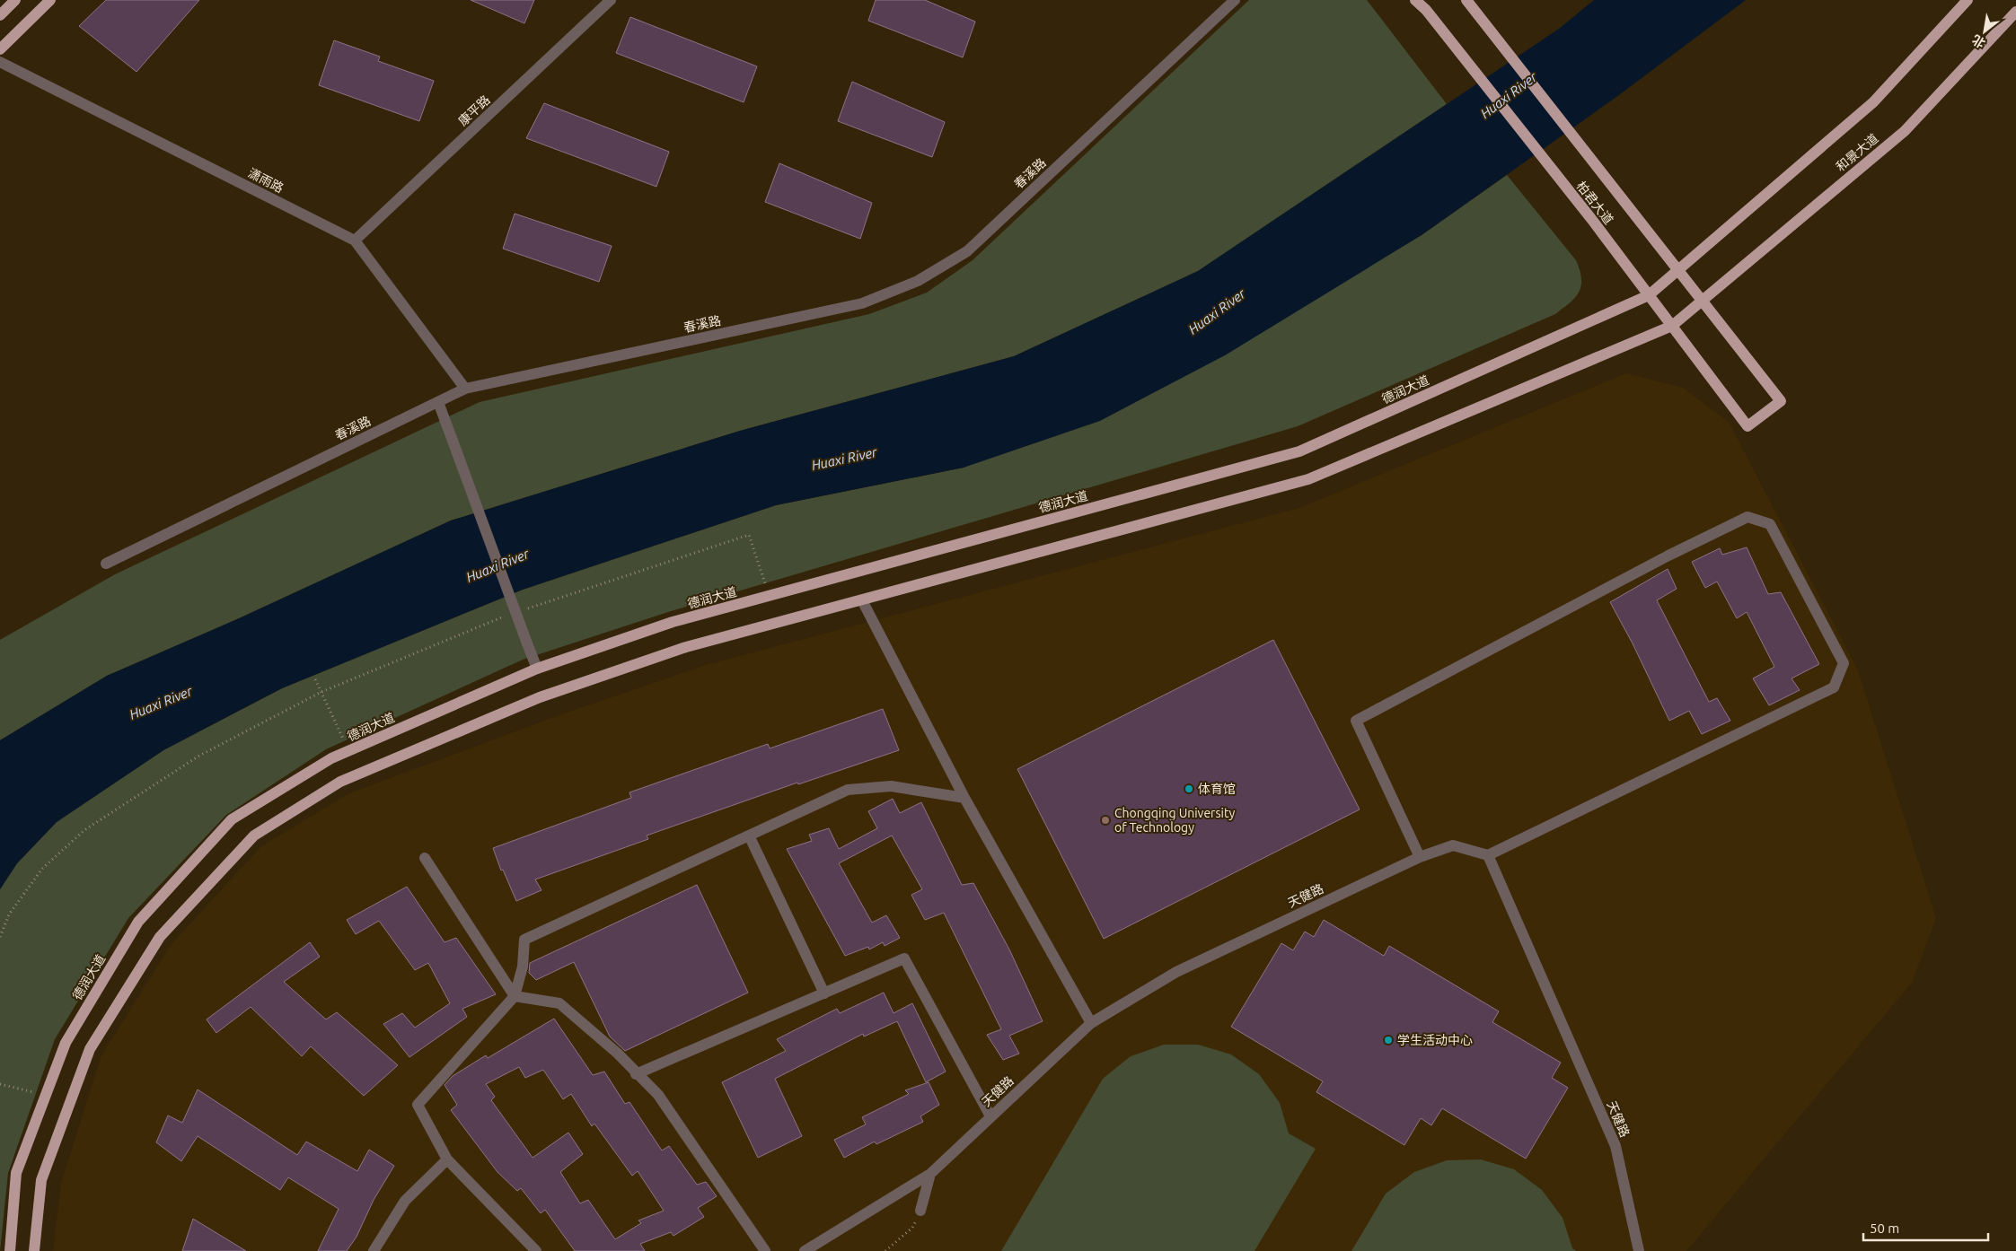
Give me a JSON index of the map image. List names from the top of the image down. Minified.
{"streets":{"main road":["和景大道","柏君大道","德润大道"],"street":["康平路","春溪路","潇雨路","天健路"]},"crossings":[["康平路","潇雨路"],["和景大道","柏君大道"],["春溪路","潇雨路"],["柏君大道","德润大道"]],"water":["Huaxi River"],"places":["体育馆","Chongqing University of Technology","学生活动中心"],"scale_bar":"50 m","north":"bottom left"}
